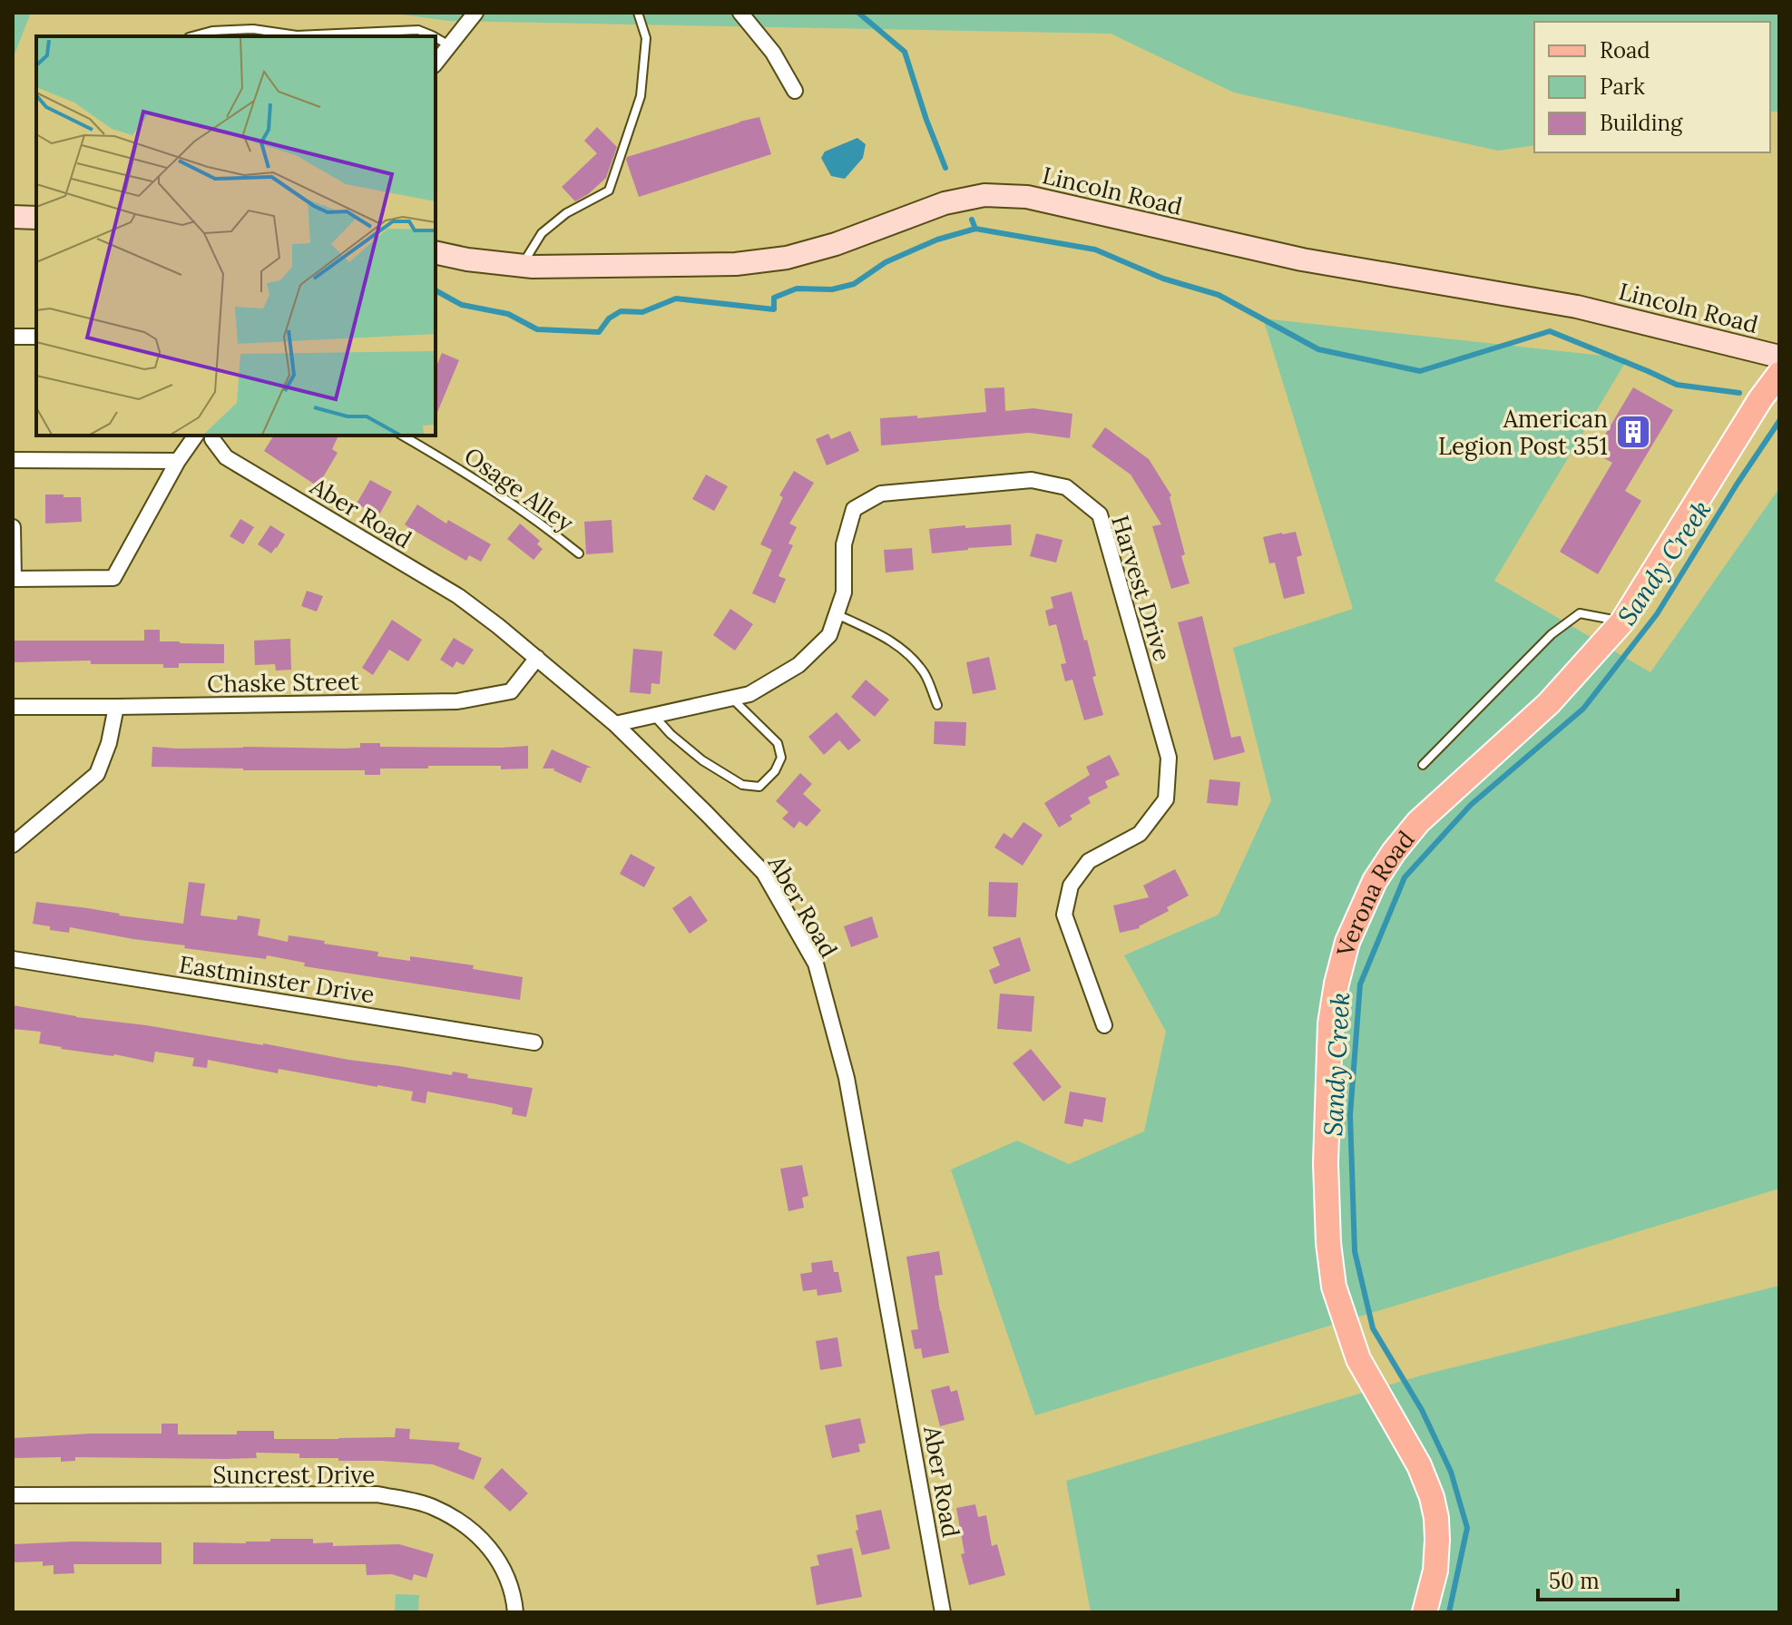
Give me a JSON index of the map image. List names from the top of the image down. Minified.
{"streets":{"main road":["Verona Road"],"street":["Lincoln Road","Aber Road","Harvest Drive","Chaske Street","Eastminster Drive","Suncrest Drive"],"lane":["Osage Alley"]},"crossings":[["Aber Road","Harvest Drive"],["Aber Road","Chaske Street"]],"water":["Sandy Creek"],"places":{"building":["American Legion Post 351"]},"legend":["Road","Park","Building"],"scale_bar":"50 m"}
